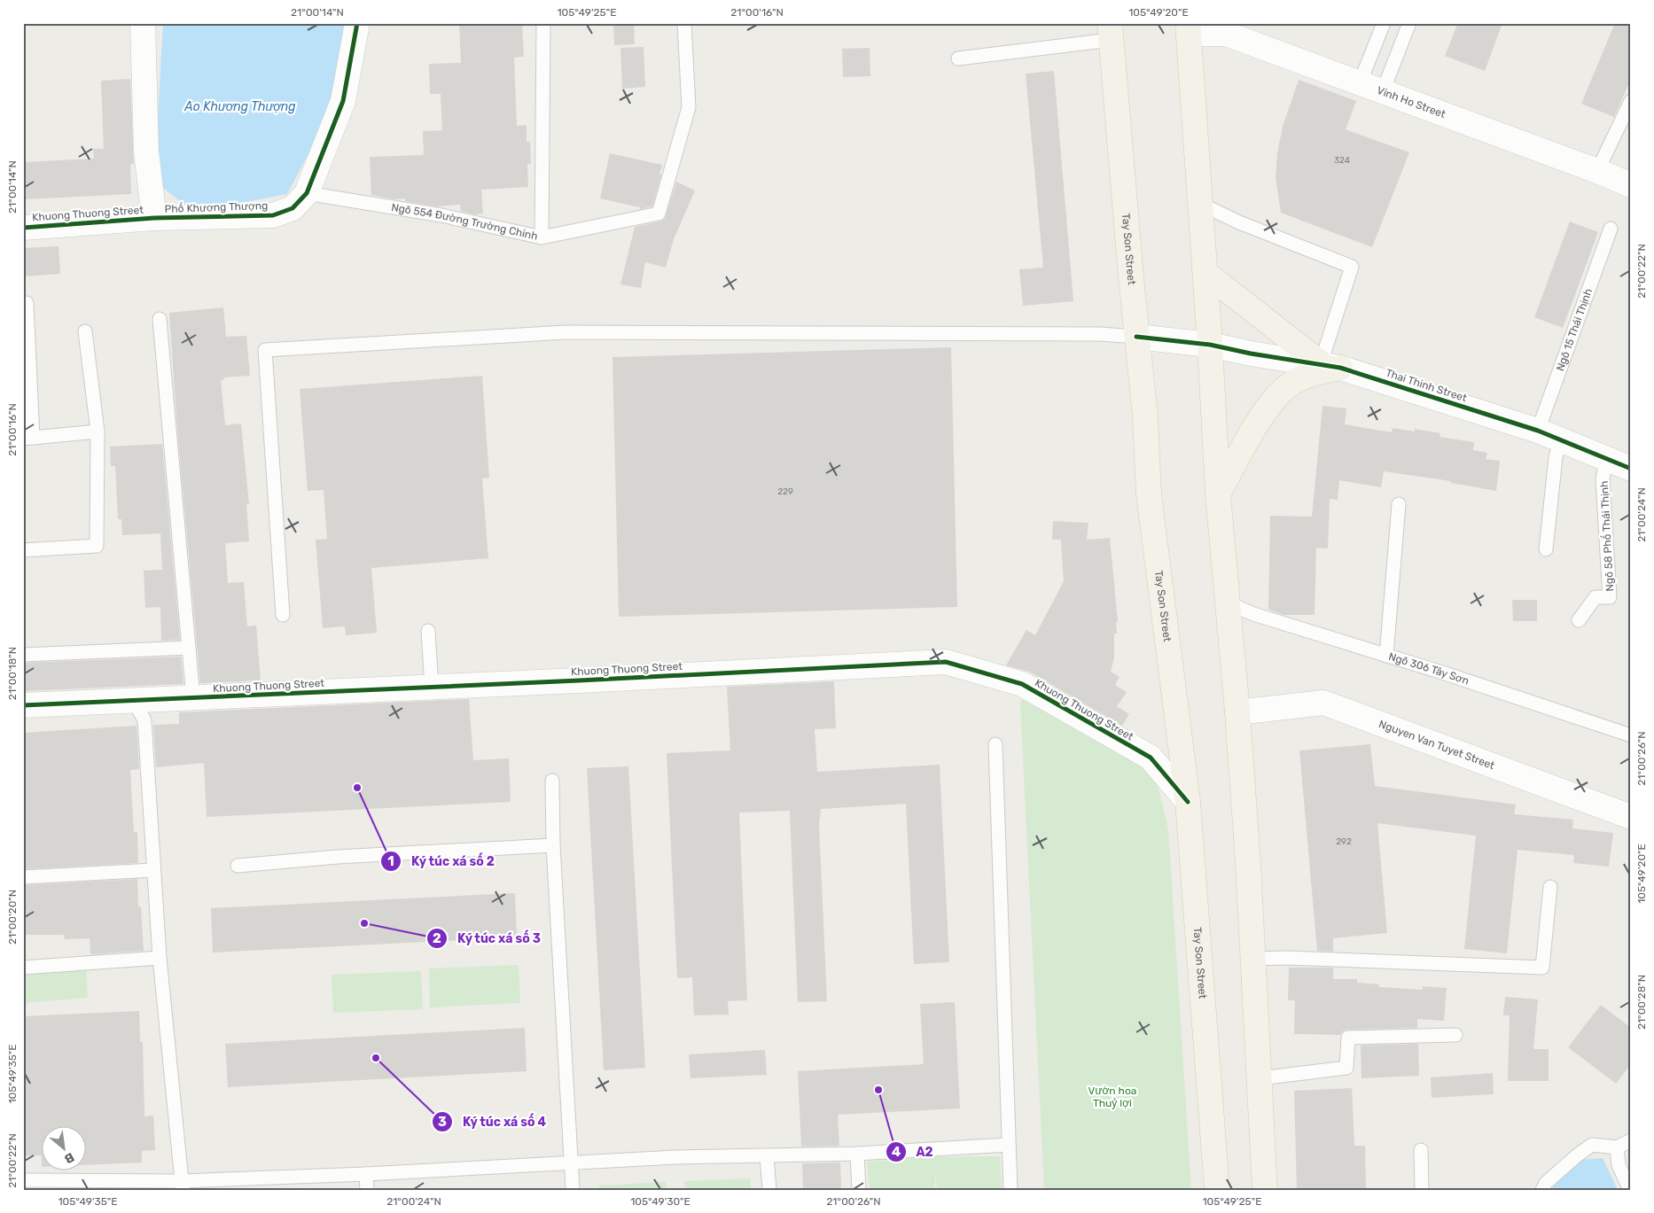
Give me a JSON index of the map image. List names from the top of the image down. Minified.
{"streets":{"main road":["Tay Son Street"],"street":["Vinh Ho Street","Phố Khương Thượng","Khuong Thuong Street","Thai Thinh Street","Nguyen Van Tuyet Street"],"lane":["Ngõ 554 Đường Trường Chinh","Ngõ 15 Thái Thịnh","Ngõ 58 Phố Thái Thịnh","Ngõ 306 Tây Sơn"]},"crossings":[["Phố Khương Thượng","Khuong Thuong Street"],["Phố Khương Thượng","Ngõ 554 Đường Trường Chinh"],["Khuong Thuong Street","Tay Son Street"],["Tay Son Street","Thai Thinh Street"],["Ngõ 15 Thái Thịnh","Thai Thinh Street"],["Thai Thinh Street","Ngõ 58 Phố Thái Thịnh"]],"water":["Ao Khương Thượng"],"parks":["Vườn hoa Thuỷ lợi"],"places":["Ký túc xá số 2","Ký túc xá số 3","Ký túc xá số 4","A2"],"house_numbers":["324","229","292"],"north":"bottom right","coordinates":["21°00'14\"N","105°49'25\"E","21°00'16\"N","105°49'20\"E","21°00'22\"N","21°00'24\"N","21°00'18\"N","21°00'26\"N","21°00'20\"N","21°00'28\"N","105°49'35\"E","105°49'30\"E"]}
